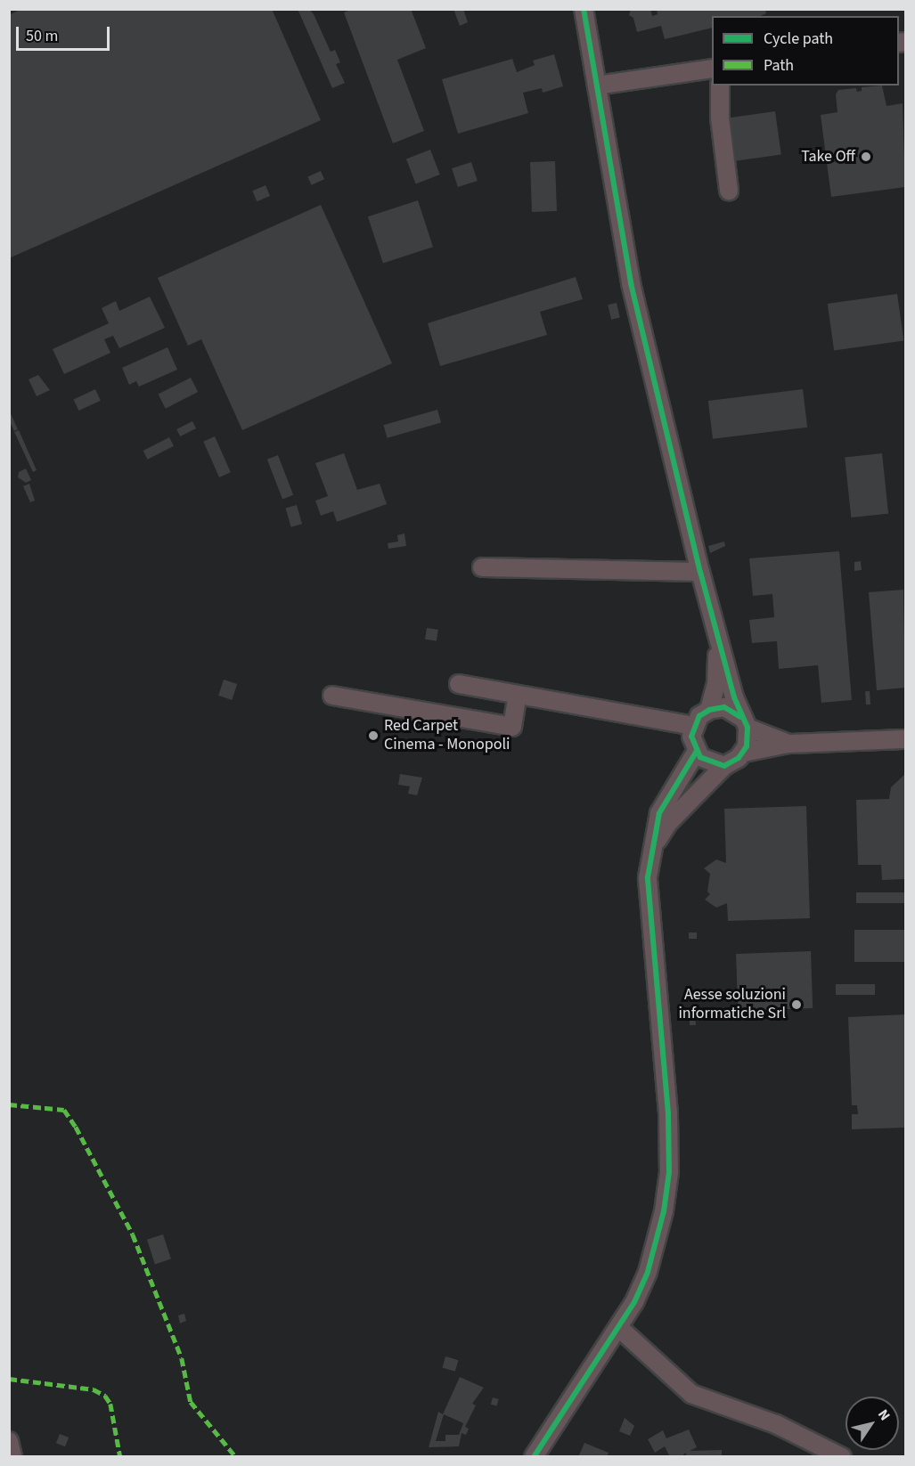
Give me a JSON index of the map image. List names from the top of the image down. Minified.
{"places":["Take Off","Red Carpet Cinema - Monopoli","Aesse soluzioni informatiche Srl"],"legend":["Cycle path","Path"],"scale_bar":"50 m","north":"top right"}
